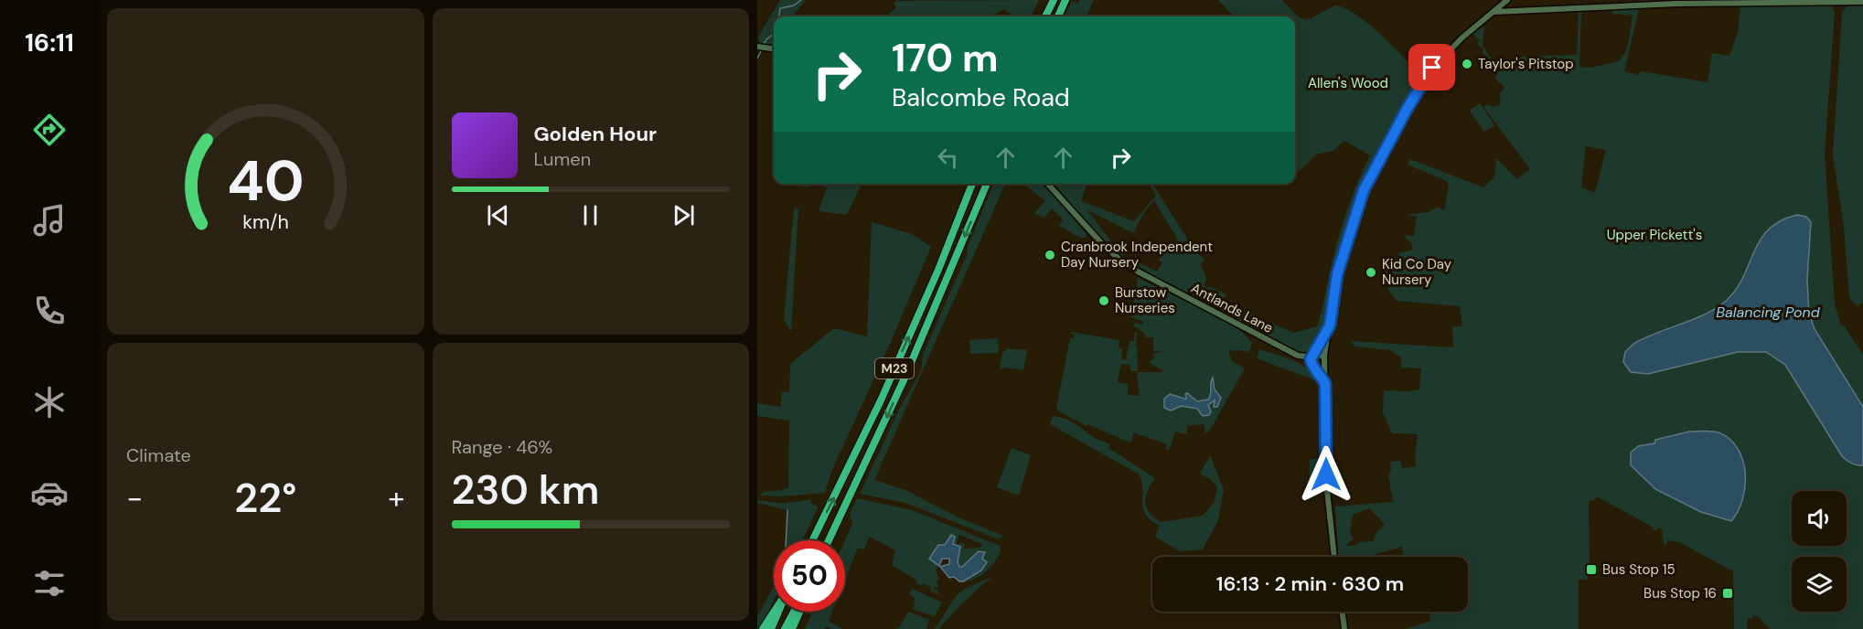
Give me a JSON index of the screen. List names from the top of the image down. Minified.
{"streets":{"highway":["M23"],"main road":["Antlands Lane"]},"water":["Balancing Pond"],"parks":["Allen's Wood","Upper Pickett's"],"places":{"other":["Taylor's Pitstop","Cranbrook Independent Day Nursery","Kid Co Day Nursery","Burstow Nurseries"],"transit":["Bus Stop 15","Bus Stop 16"]},"page":{"tabs":"16:11","turn":["170 m","Balcombe Road"],"song":["Golden Hour","Lumen"],"tile":["Climate",["Range · 46%","230 km"]],"heat":["−","22°","+"],"limit":"50","trip":"16:13 · 2 min · 630 m","gauge":["40","km/h"]}}
